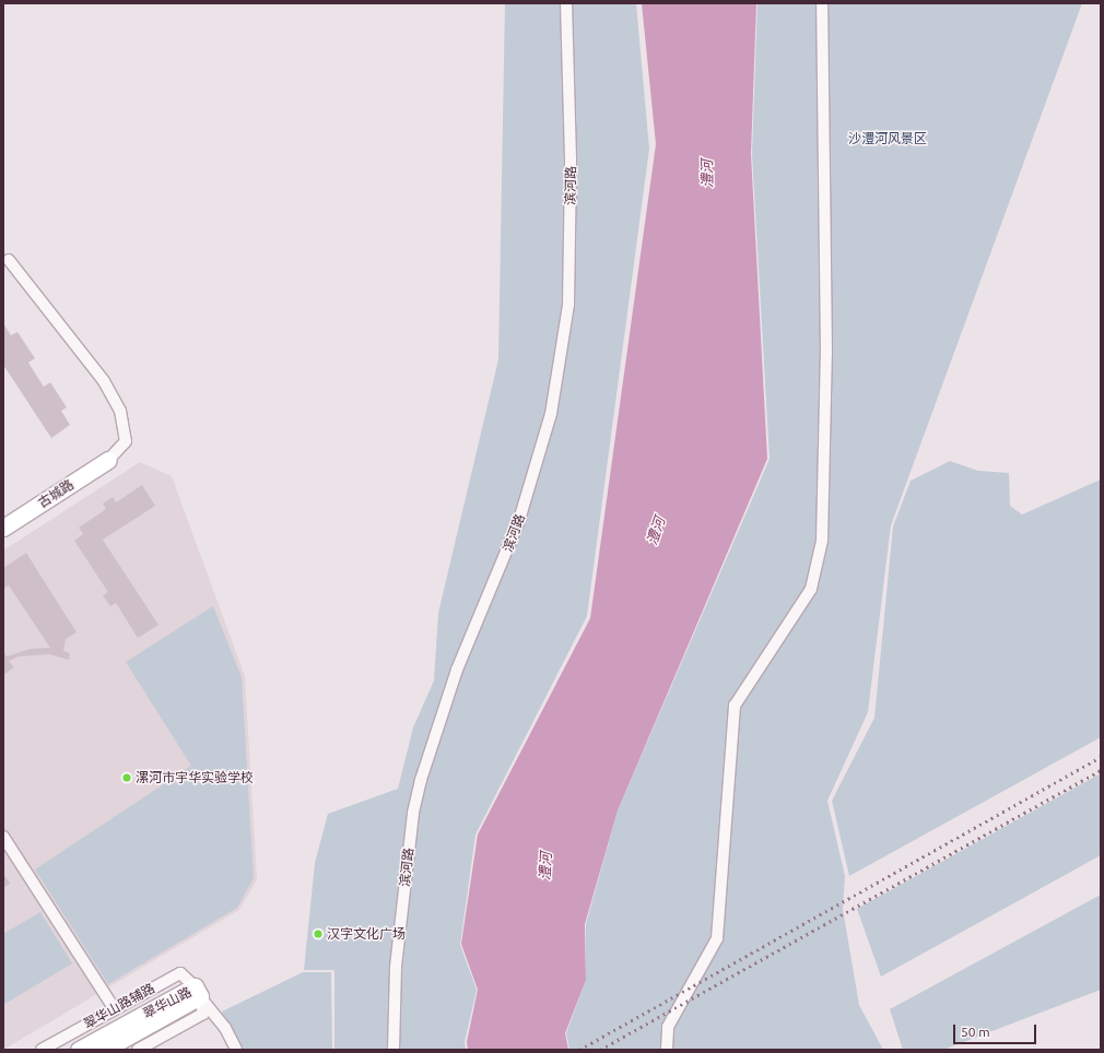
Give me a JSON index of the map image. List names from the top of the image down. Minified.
{"streets":{"main road":["古城路","翠华山路"],"street":["滨河路","翠华山路辅路"]},"crossings":[["翠华山路","翠华山路辅路"]],"water":["澧河"],"parks":["沙澧河风景区"],"places":["漯河市宇华实验学校","汉字文化广场"],"scale_bar":"50 m"}
